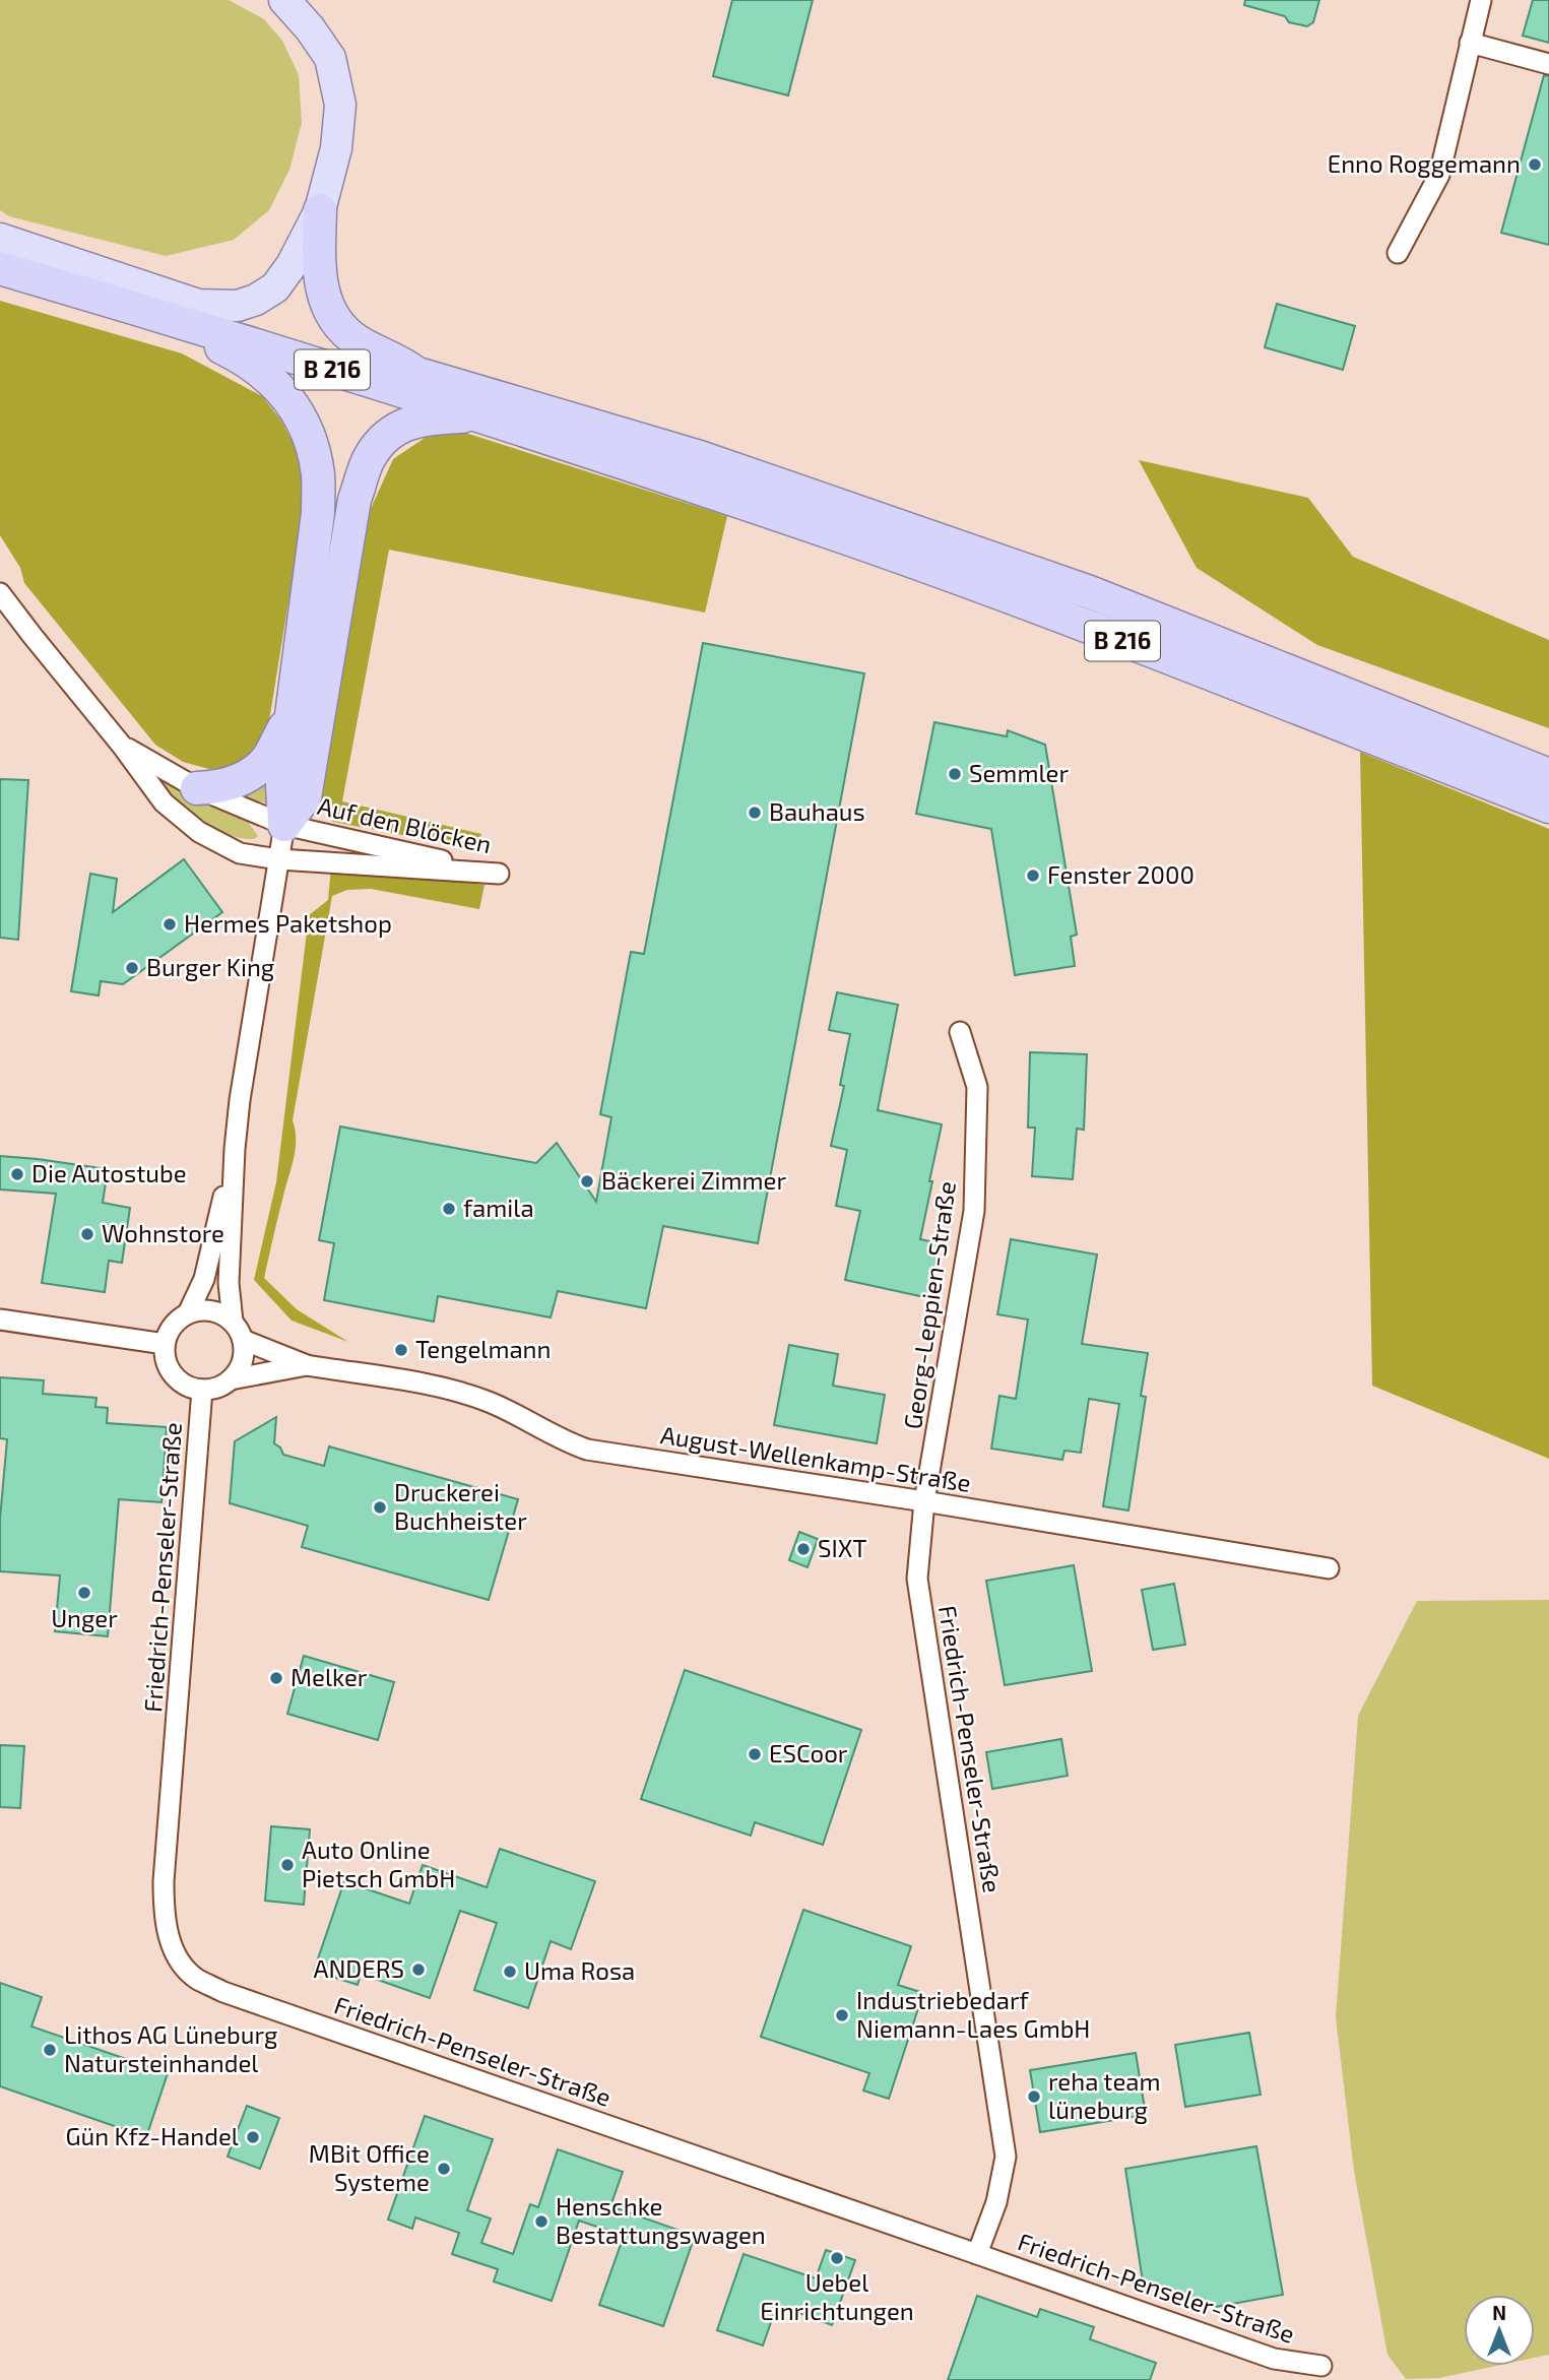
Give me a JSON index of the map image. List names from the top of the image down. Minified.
{"streets":{"highway":["B 216"],"street":["Auf den Blöcken","Georg-Leppien-Straße","August-Wellenkamp-Straße","Friedrich-Penseler-Straße"]},"crossings":[["Auf den Blöcken","August-Wellenkamp-Straße"],["Auf den Blöcken","Friedrich-Penseler-Straße"],["Georg-Leppien-Straße","August-Wellenkamp-Straße"],["Georg-Leppien-Straße","Friedrich-Penseler-Straße"],["August-Wellenkamp-Straße","Friedrich-Penseler-Straße"]],"places":["Enno Roggemann","Semmler","Bauhaus","Fenster 2000","Hermes Paketshop","Burger King","Die Autostube","Bäckerei Zimmer","famila","Wohnstore","Tengelmann","Druckerei Buchheister","SIXT","Unger","Melker","ESCoor","Auto Online Pietsch GmbH","ANDERS","Uma Rosa","Industriebedarf Niemann-Laes GmbH","Lithos AG Lüneburg Natursteinhandel","reha team lüneburg","Gün Kfz-Handel","MBit Office Systeme","Henschke Bestattungswagen","Uebel Einrichtungen"],"north":"top"}
